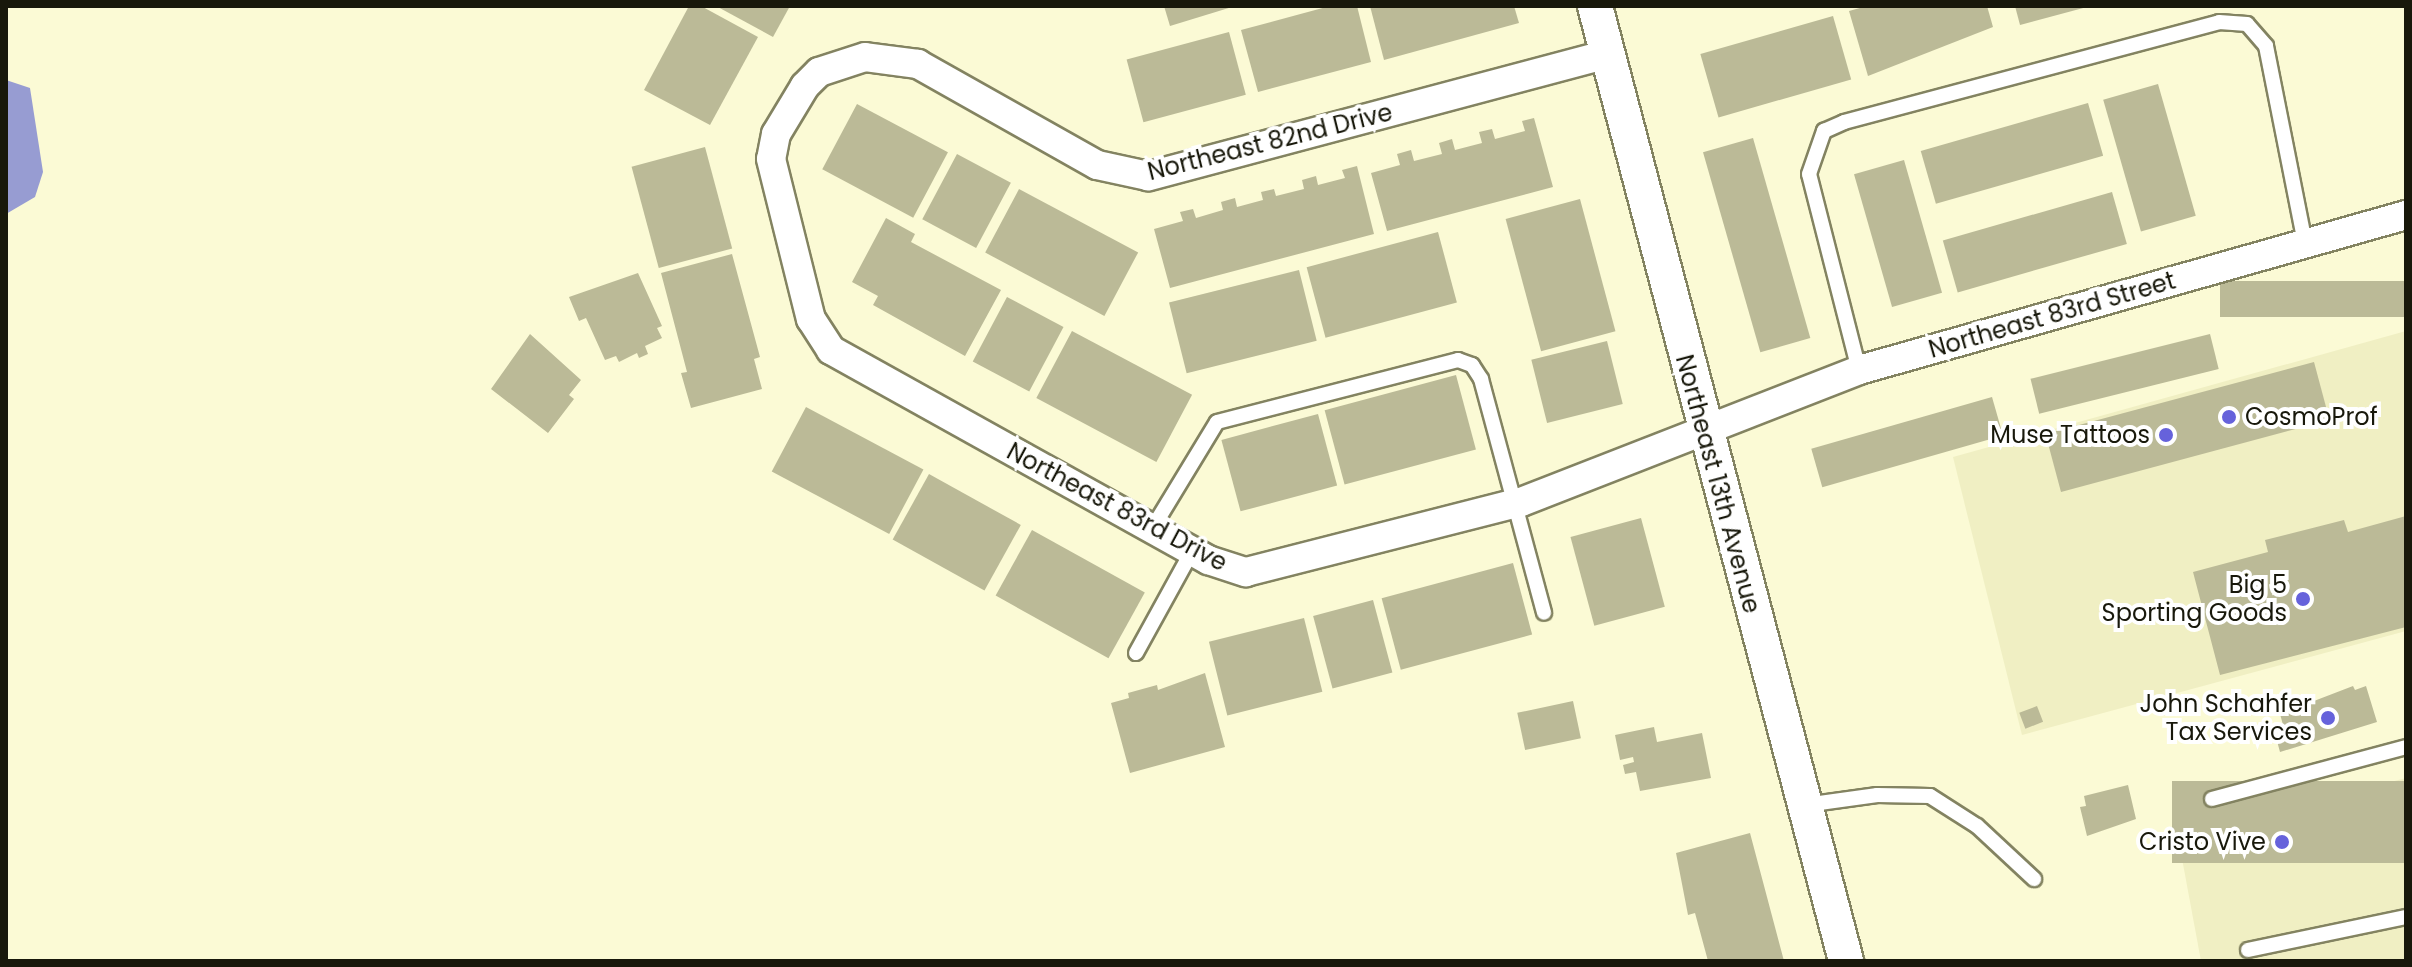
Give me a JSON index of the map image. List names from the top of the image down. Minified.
{"streets":{"street":["Northeast 82nd Drive","Northeast 83rd Street","Northeast 13th Avenue","Northeast 83rd Drive"]},"crossings":[["Northeast 82nd Drive","Northeast 13th Avenue"],["Northeast 82nd Drive","Northeast 83rd Drive"],["Northeast 83rd Street","Northeast 13th Avenue"],["Northeast 83rd Street","Northeast 83rd Drive"],["Northeast 13th Avenue","Northeast 83rd Drive"]],"places":["CosmoProf","Muse Tattoos","Big 5 Sporting Goods","John Schahfer Tax Services","Cristo Vive"]}
